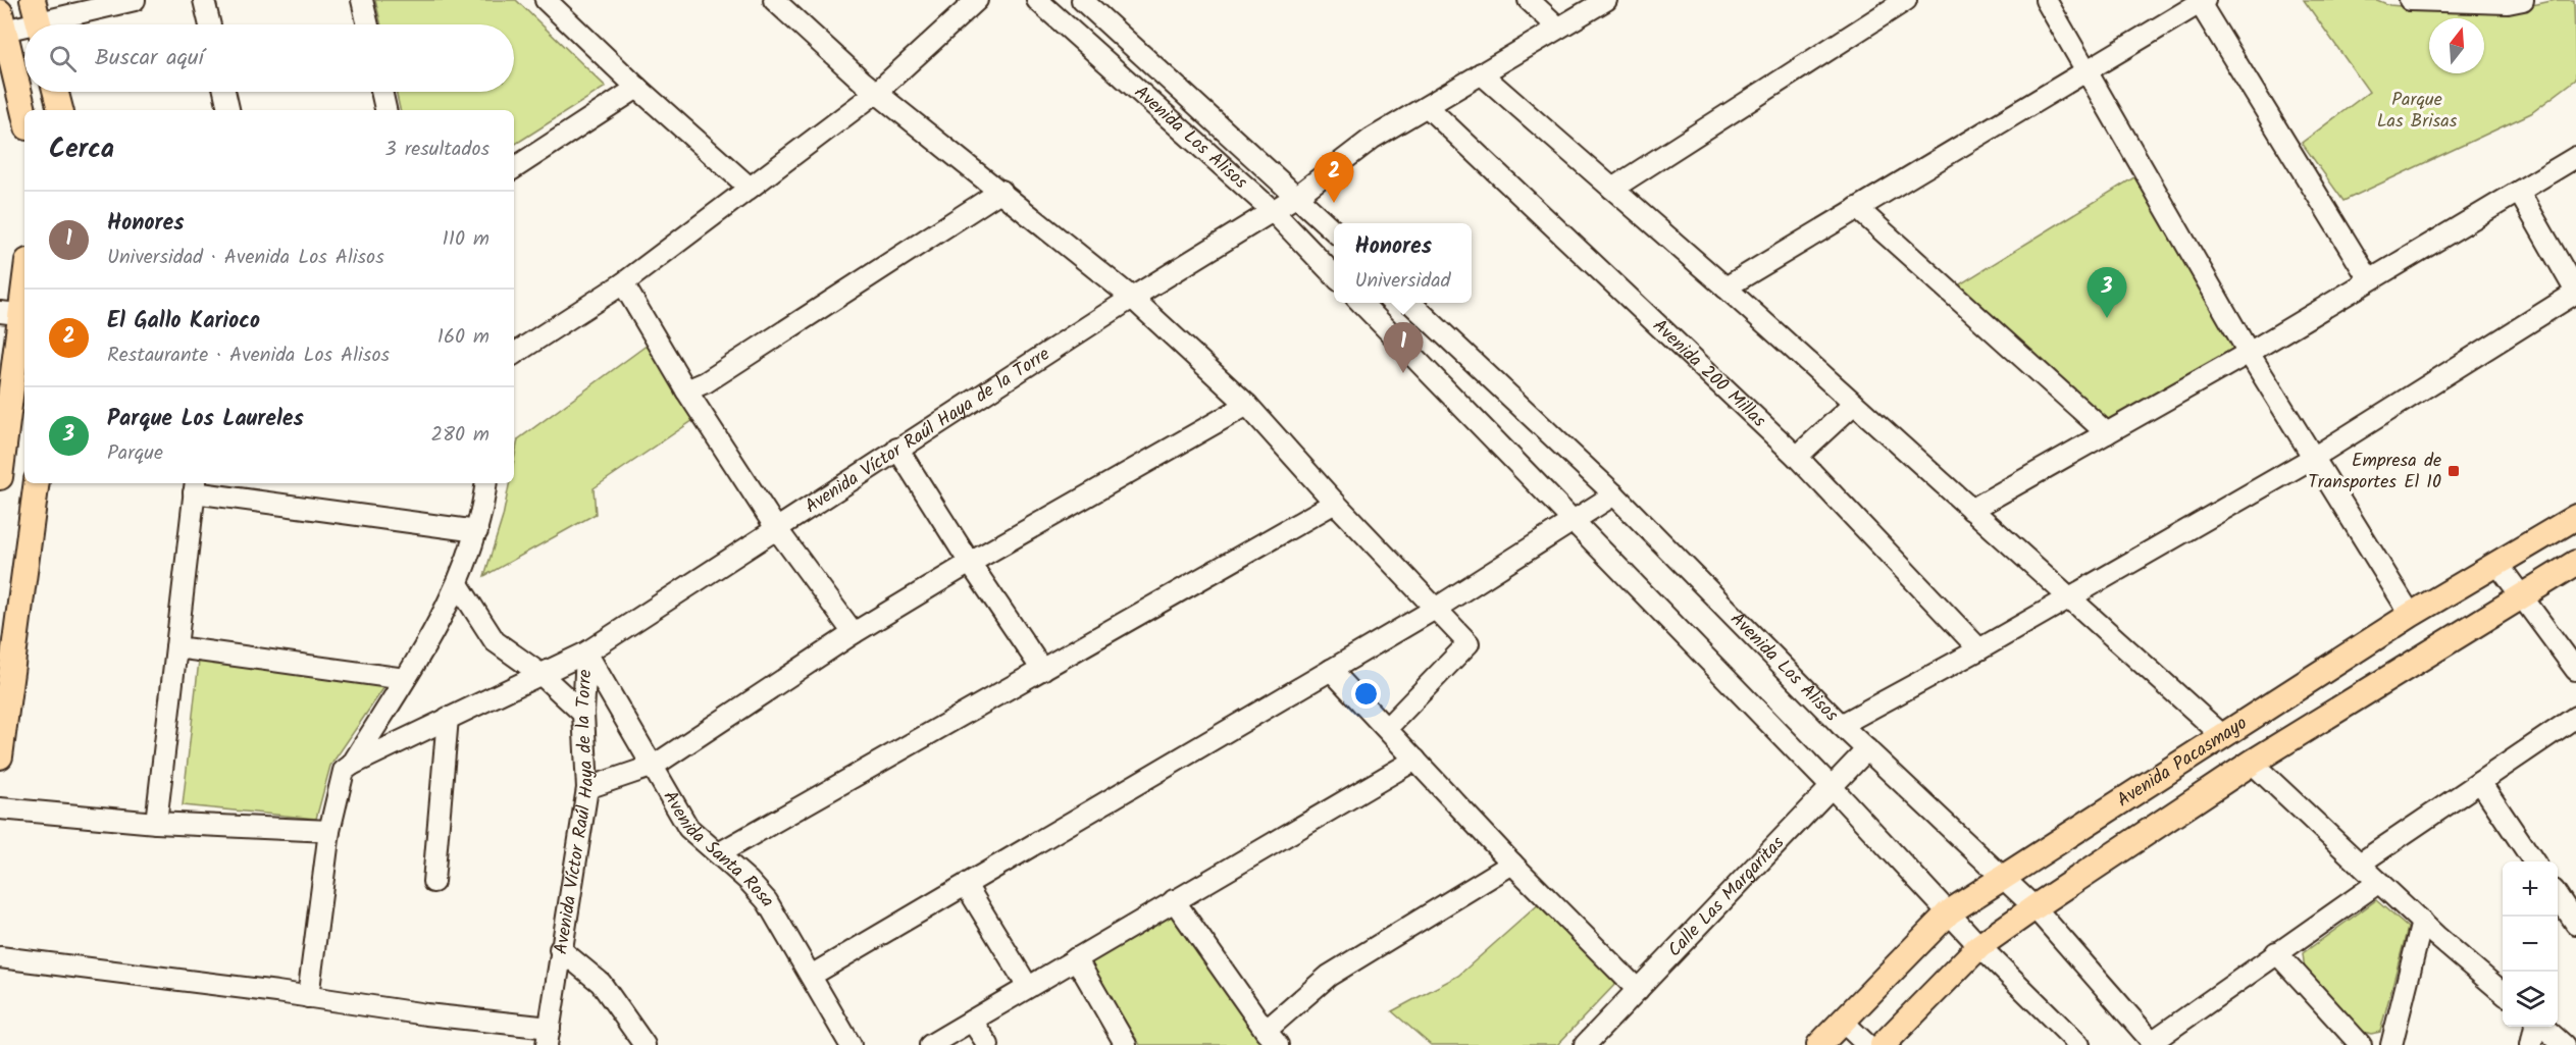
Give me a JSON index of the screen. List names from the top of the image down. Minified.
{"streets":{"main road":["Avenida Pacasmayo"],"street":["Avenida Los Alisos","Avenida 200 Millas","Avenida Víctor Raúl Haya de la Torre","Avenida Santa Rosa","Calle Las Margaritas"]},"crossings":[["Avenida Los Alisos","Avenida Víctor Raúl Haya de la Torre"],["Avenida Los Alisos","Avenida Pacasmayo"],["Avenida Los Alisos","Calle Las Margaritas"],["Avenida 200 Millas","Avenida Víctor Raúl Haya de la Torre"],["Avenida Víctor Raúl Haya de la Torre","Avenida Santa Rosa"]],"parks":["Parque Las Brisas"],"places":{"transit":["Empresa de Transportes El 10"]},"north":"top","page":{"search":"Buscar aquí","heading":["Cerca","3 resultados"],"pins":["2","3","1"],"list":[{"mark":"1","name":"Honores","note":"Universidad · Avenida Los Alisos","value":"110 m"},{"mark":"2","name":"El Gallo Karioco","note":"Restaurante · Avenida Los Alisos","value":"160 m"},{"mark":"3","name":"Parque Los Laureles","note":"Parque","value":"280 m"}],"popup":["Honores","Universidad"],"map_buttons":["+","−"]}}
